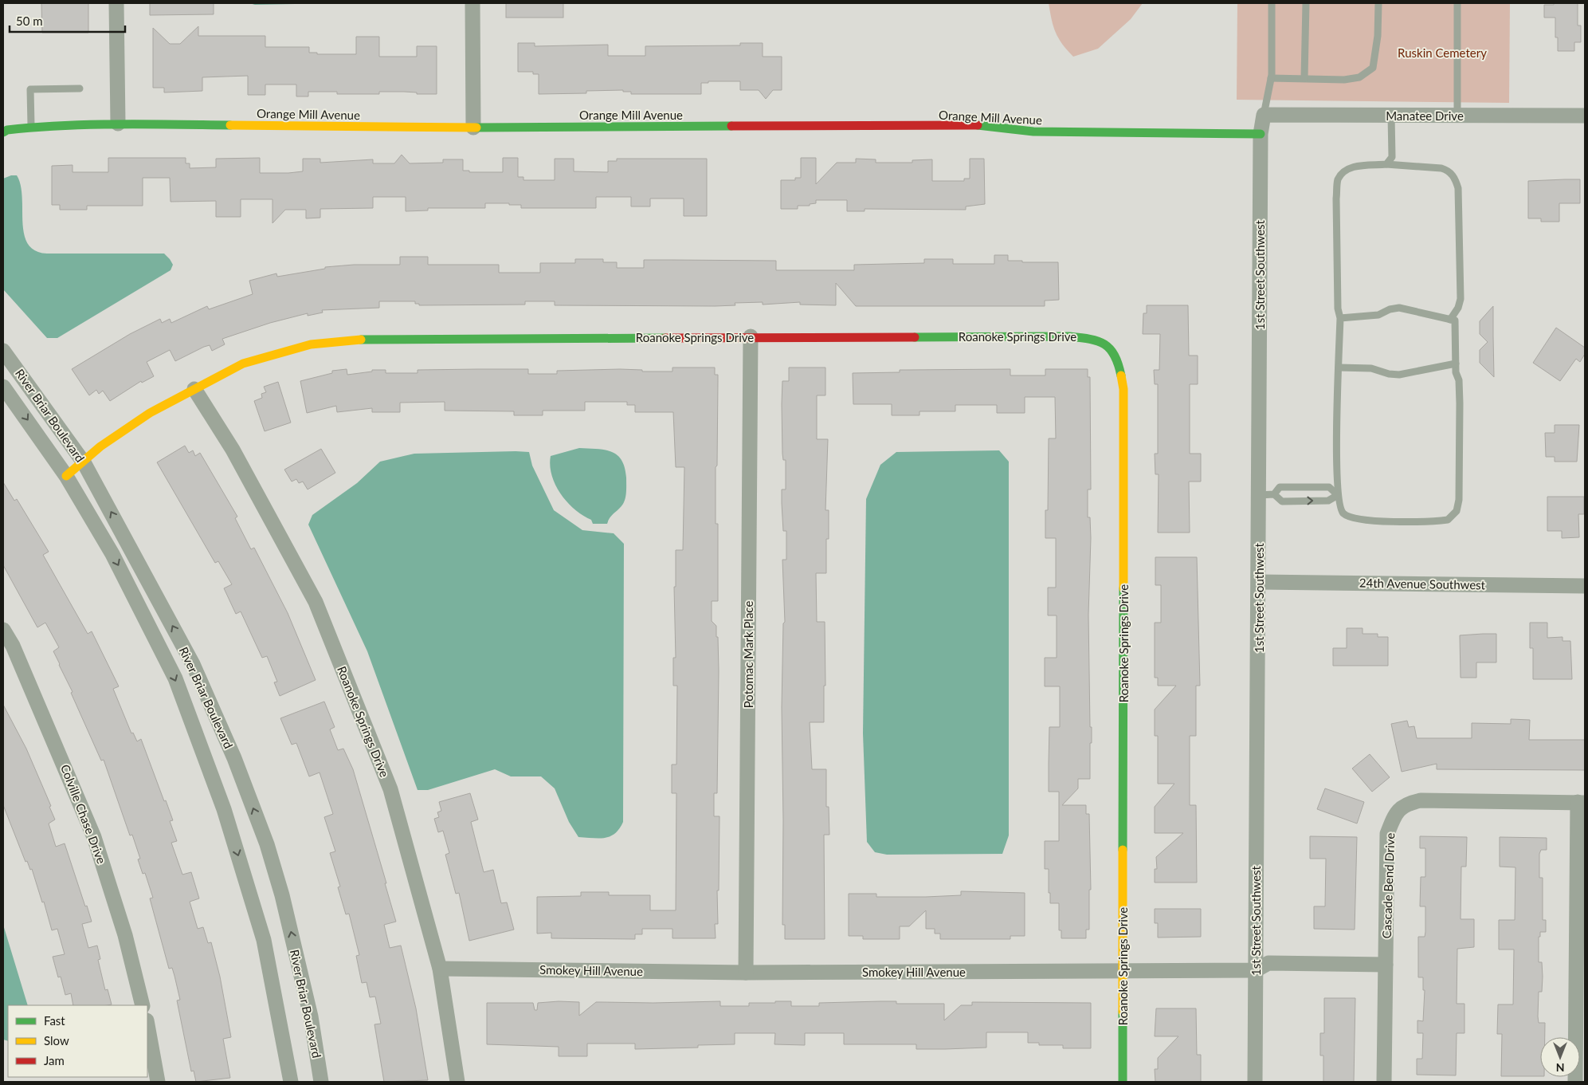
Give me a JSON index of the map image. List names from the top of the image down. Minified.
{"streets":{"street":["Orange Mill Avenue","Manatee Drive","1st Street Southwest","Roanoke Springs Drive","River Briar Boulevard","24th Avenue Southwest","Potomac Mark Place","Colville Chase Drive","Cascade Bend Drive","Smokey Hill Avenue"]},"crossings":[["Orange Mill Avenue","1st Street Southwest"],["Manatee Drive","1st Street Southwest"],["1st Street Southwest","24th Avenue Southwest"],["1st Street Southwest","Smokey Hill Avenue"],["Roanoke Springs Drive","River Briar Boulevard"],["Roanoke Springs Drive","Potomac Mark Place"],["Roanoke Springs Drive","Smokey Hill Avenue"],["Potomac Mark Place","Smokey Hill Avenue"],["Cascade Bend Drive","Smokey Hill Avenue"]],"parks":["Ruskin Cemetery"],"legend":["Fast","Slow","Jam"],"scale_bar":"50 m","north":"bottom"}
